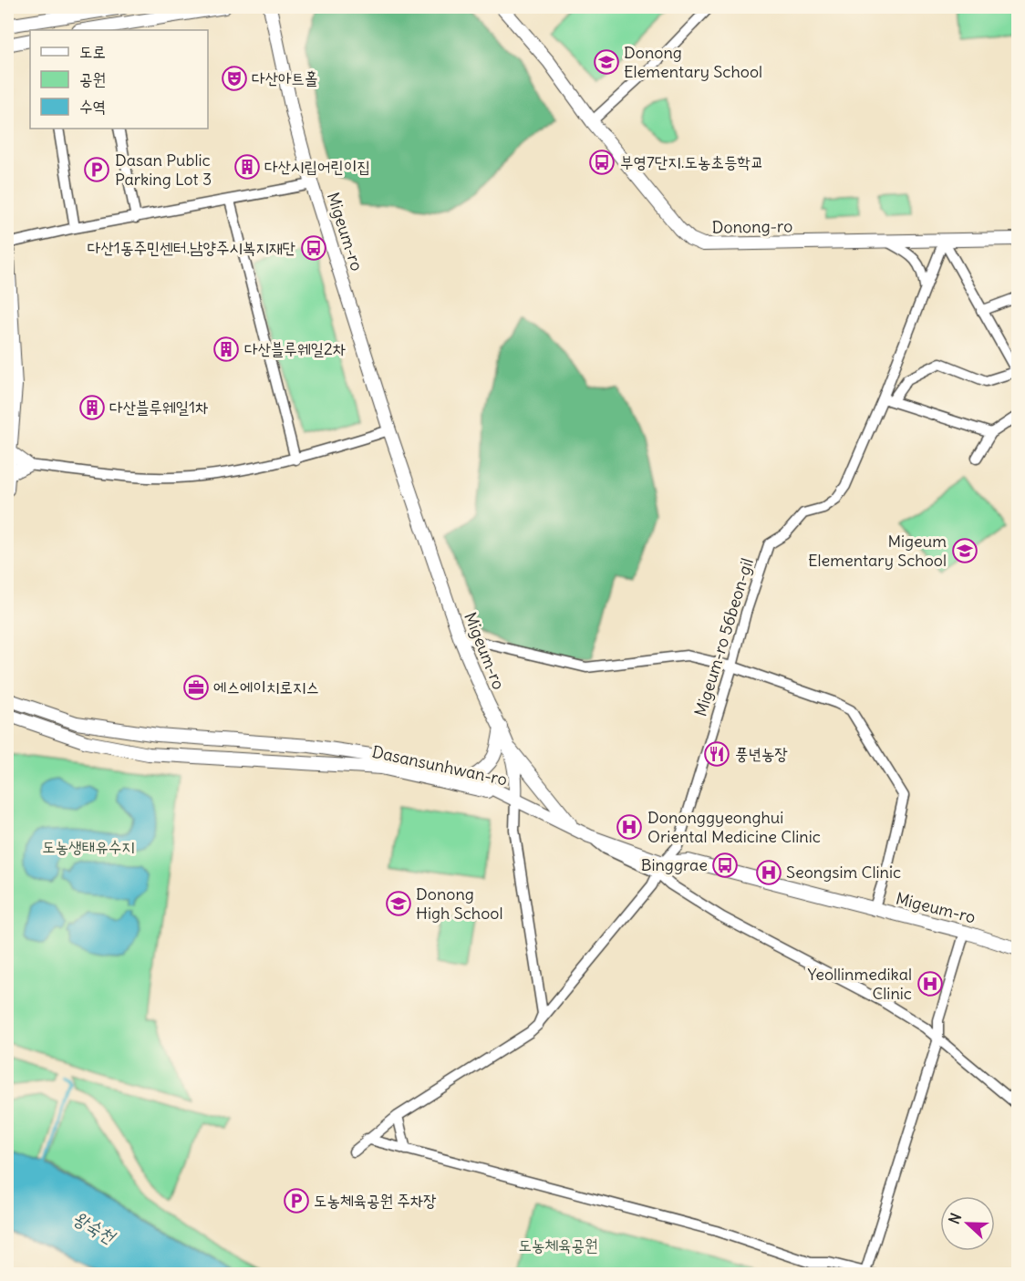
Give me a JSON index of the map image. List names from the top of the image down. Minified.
{"streets":{"street":["Donong-ro","Migeum-ro","Migeum-ro 56beon-gil","Dasansunhwan-ro"]},"crossings":[["Donong-ro","Migeum-ro 56beon-gil"],["Migeum-ro","Migeum-ro 56beon-gil"],["Migeum-ro","Dasansunhwan-ro"]],"water":["왕숙천"],"parks":["도농생태유수지","도농체육공원"],"places":{"school or university":["Donong Elementary School","Migeum Elementary School","Donong High School"],"theatre":["다산아트홀"],"bus stop":["부영7단지.도농초등학교","다산1동주민센터.남양주시복지재단","Binggrae"],"building":["다산시립어린이집","다산블루웨일2차","다산블루웨일1차"],"parking":["Dasan Public Parking Lot 3","도농체육공원 주차장"],"office":["에스에이치로지스"],"restaurant":["풍년농장"],"hospital":["Dononggyeonghui Oriental Medicine Clinic","Seongsim Clinic","Yeollinmedikal Clinic"]},"legend":["도로","공원","수역"],"north":"left"}
